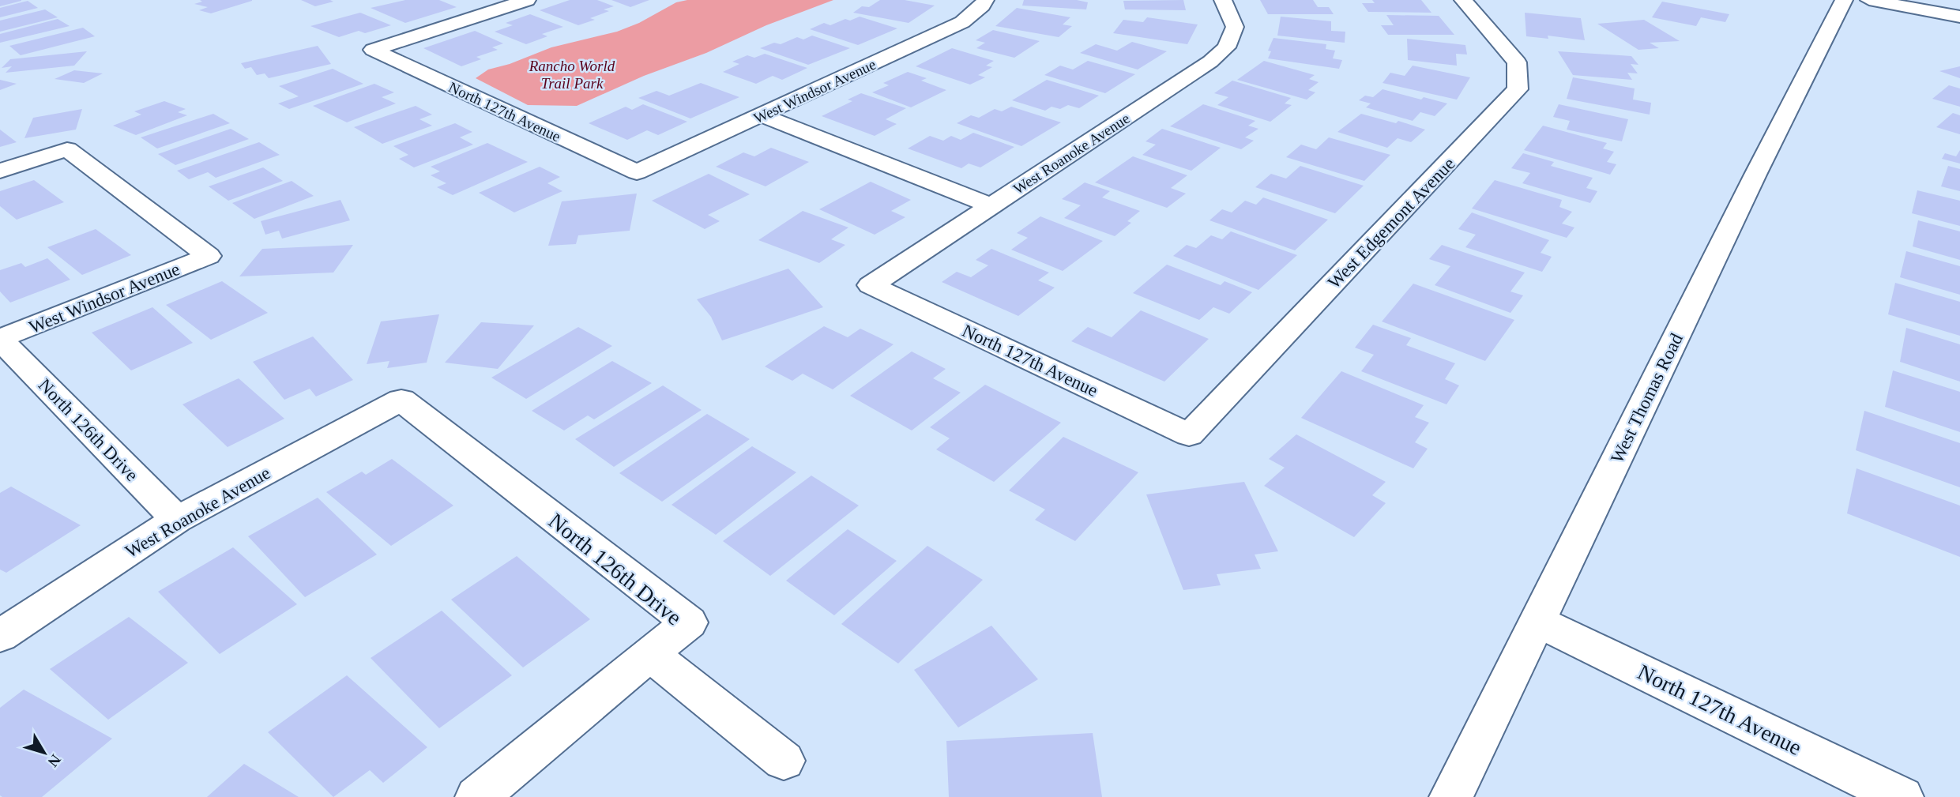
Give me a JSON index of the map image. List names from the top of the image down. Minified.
{"streets":{"street":["West Windsor Avenue","North 127th Avenue","West Roanoke Avenue","West Edgemont Avenue","West Thomas Road","North 126th Drive"]},"crossings":[["West Windsor Avenue","North 127th Avenue"],["West Windsor Avenue","North 126th Drive"],["North 127th Avenue","West Roanoke Avenue"],["North 127th Avenue","West Edgemont Avenue"],["North 127th Avenue","West Thomas Road"],["West Roanoke Avenue","North 126th Drive"]],"parks":["Rancho World Trail Park"],"north":"bottom right"}
